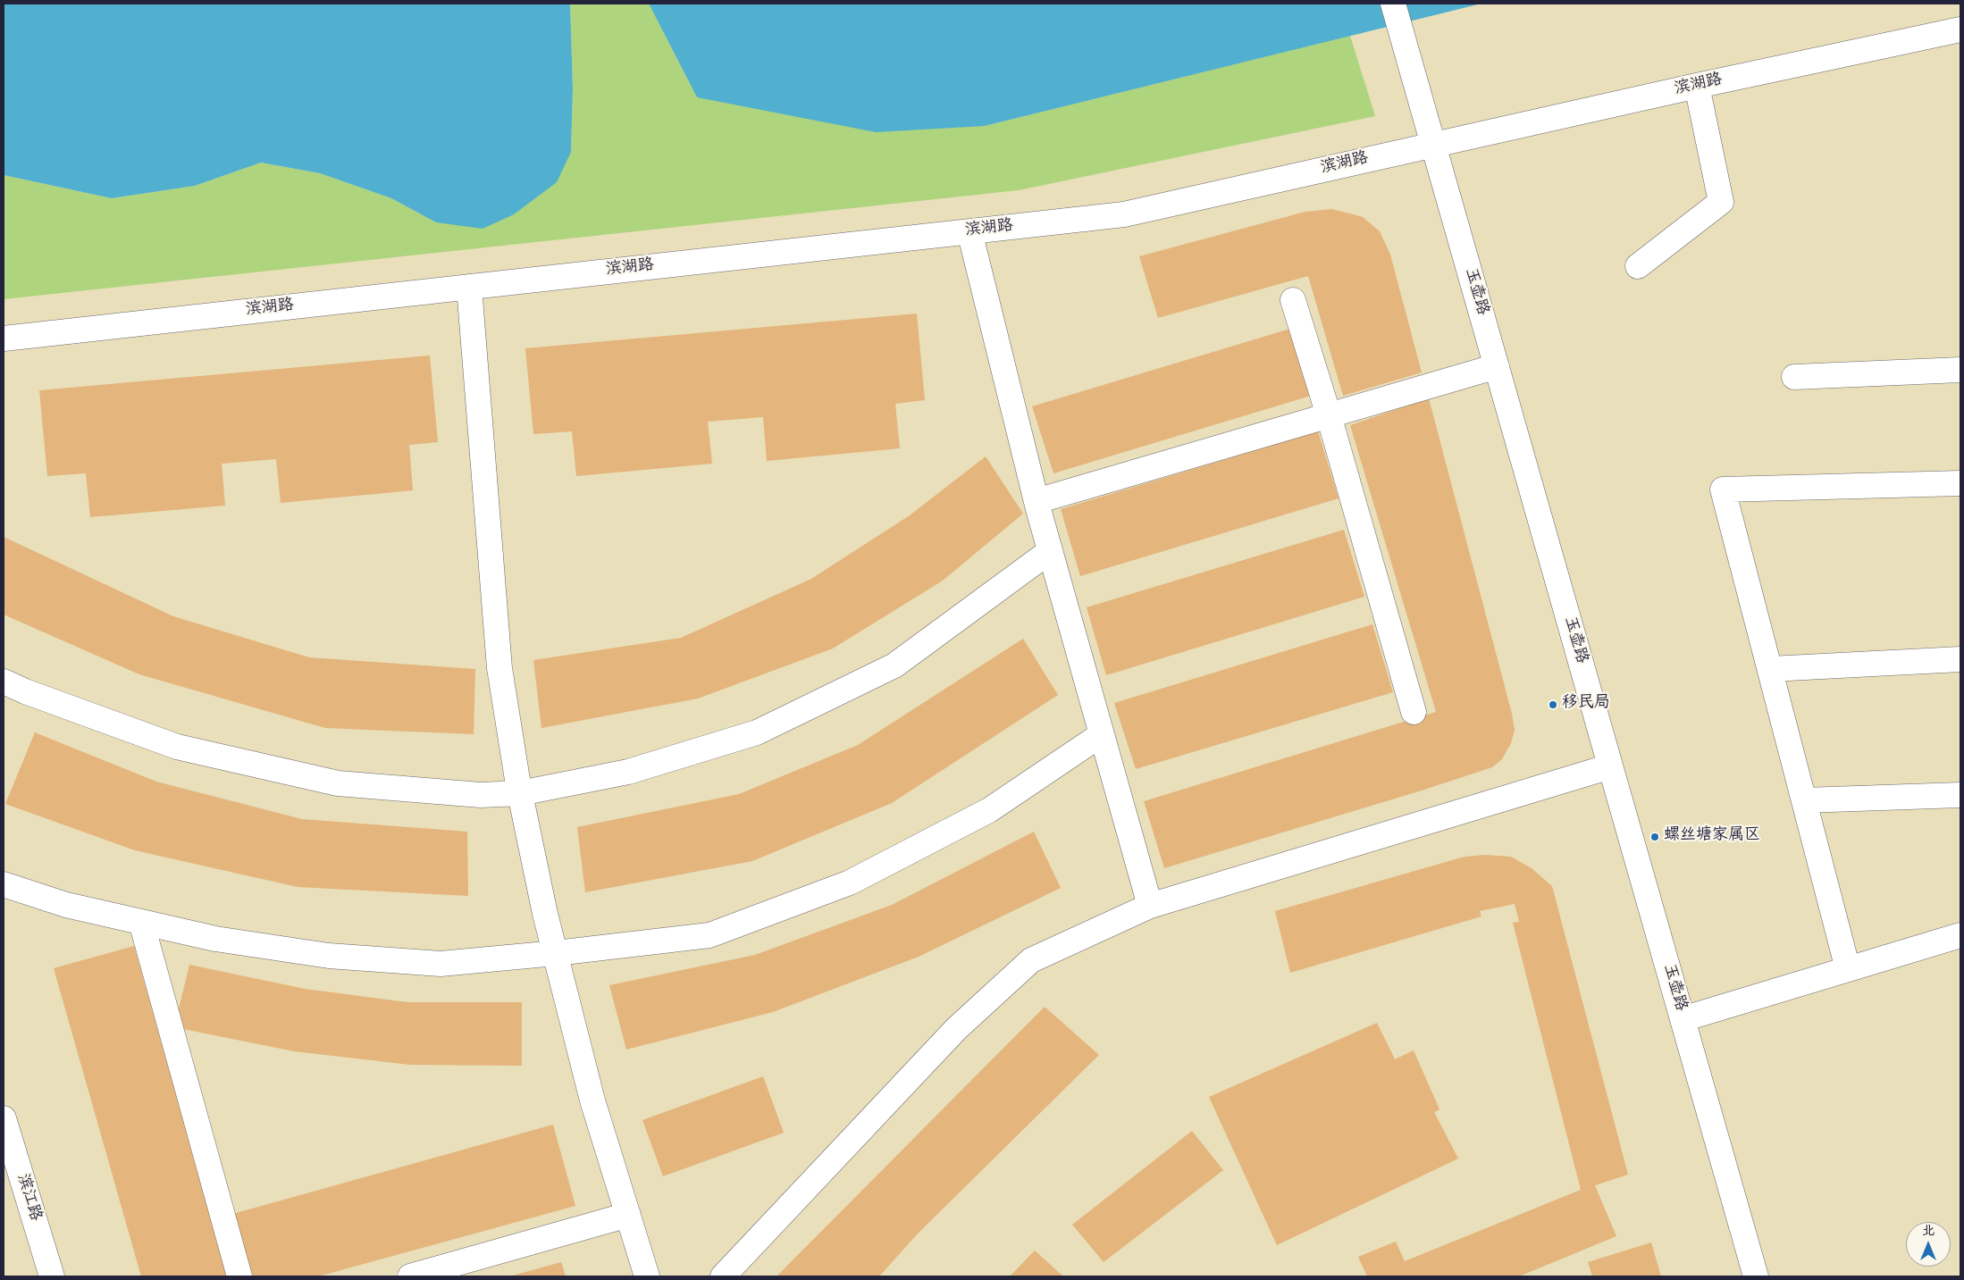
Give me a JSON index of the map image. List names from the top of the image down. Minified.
{"streets":{"street":["滨湖路","玉壶路","滨江路"]},"crossings":[["滨湖路","玉壶路"]],"places":["移民局","螺丝塘家属区"],"north":"top"}
